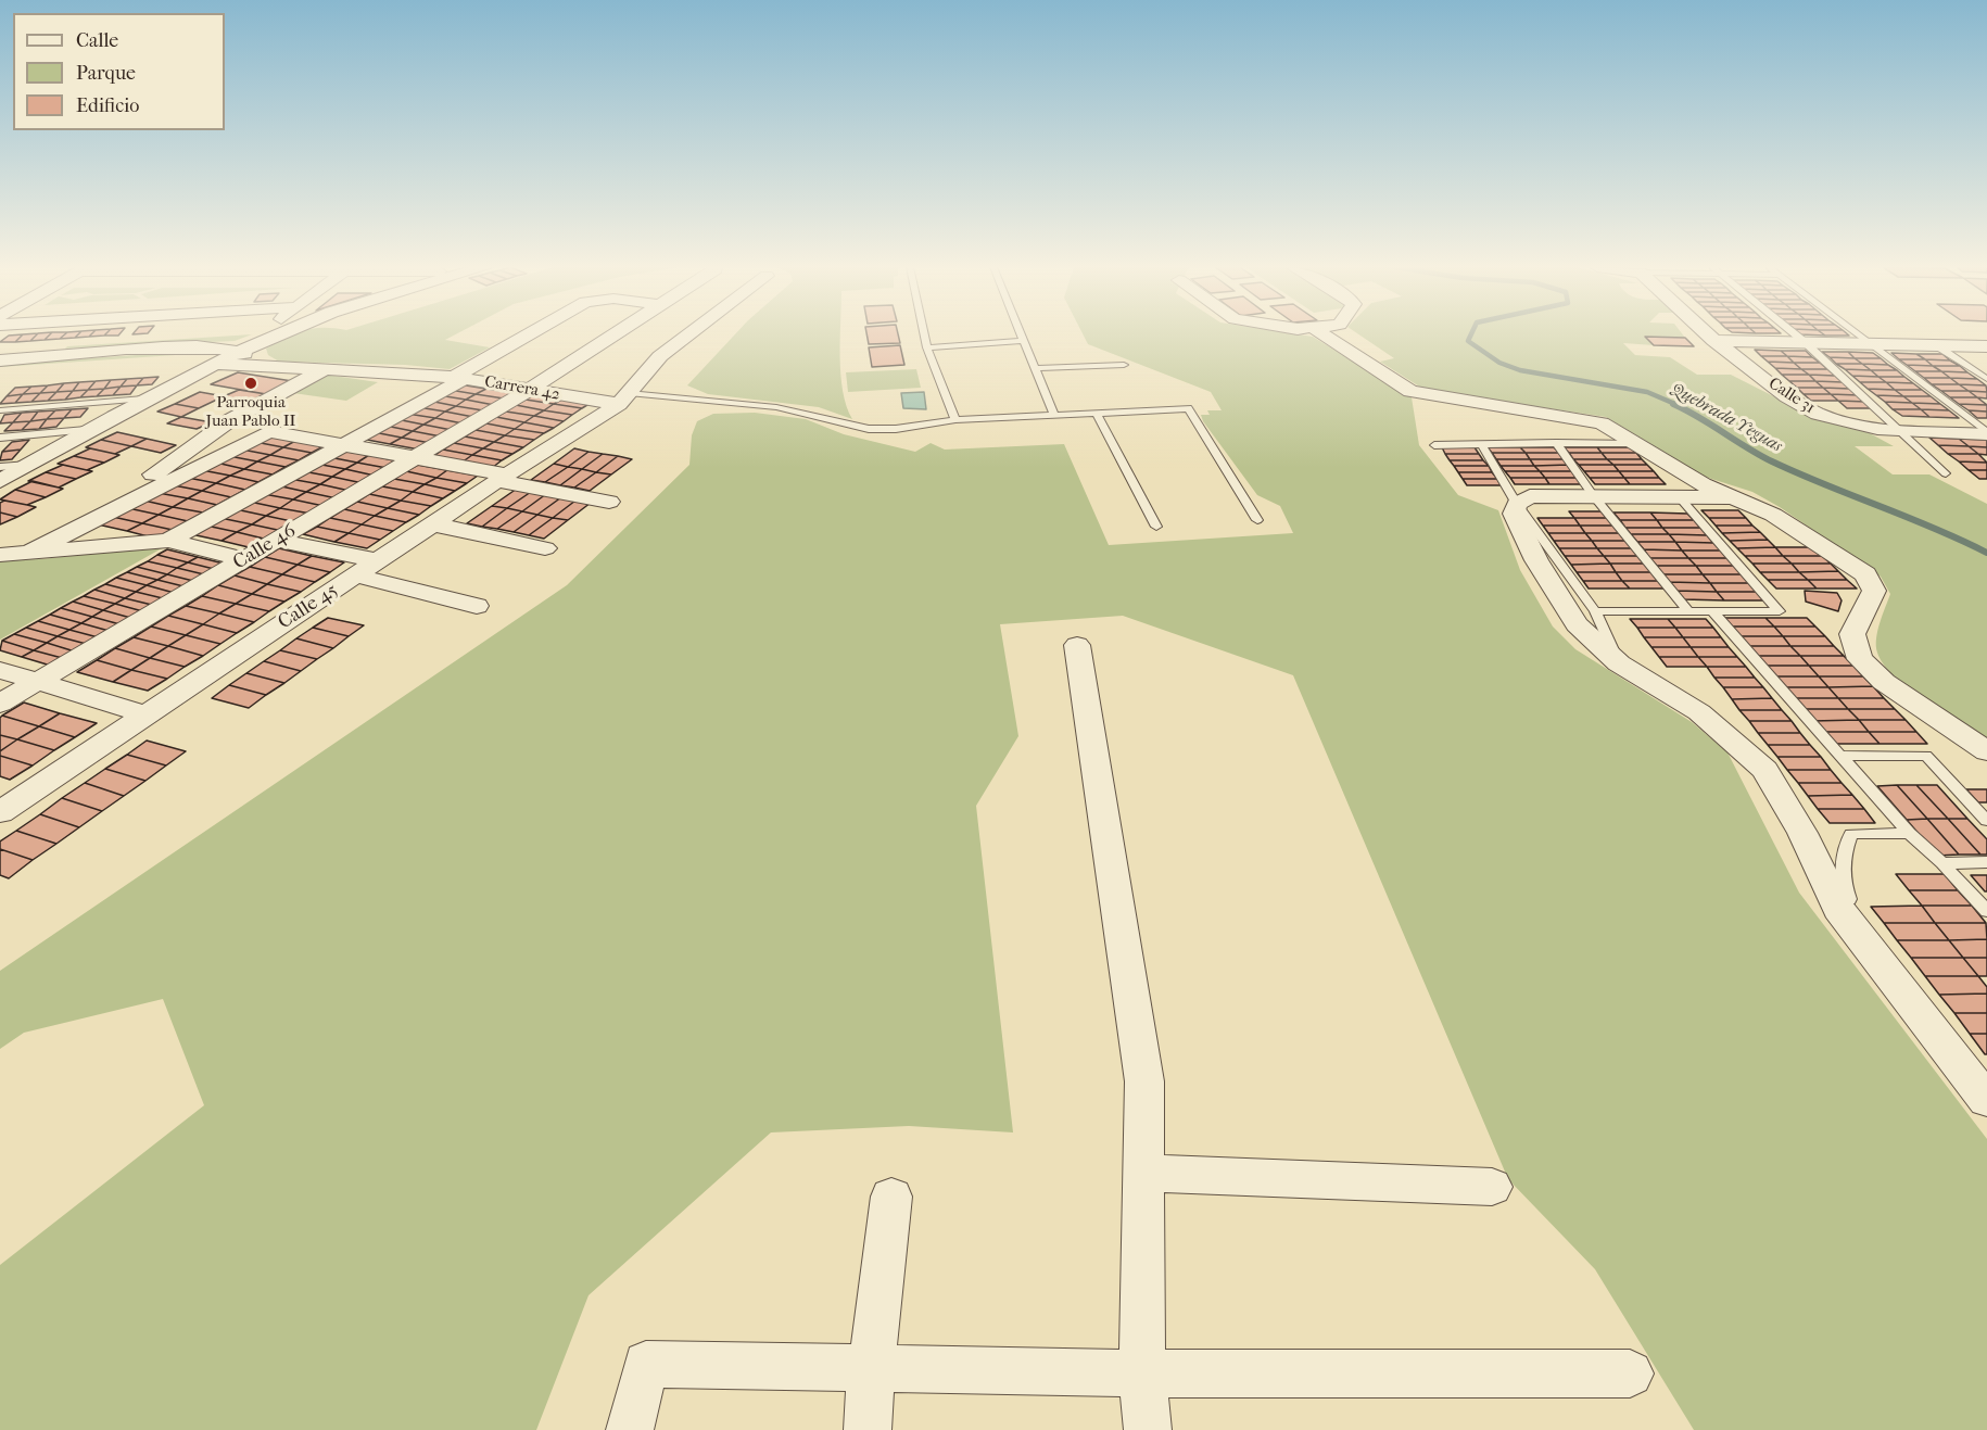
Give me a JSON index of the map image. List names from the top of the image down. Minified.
{"streets":{"street":["Carrera 42","Calle 31","Calle 46","Calle 45"]},"crossings":[["Carrera 42","Calle 46"],["Carrera 42","Calle 45"]],"water":["Quebrada Yeguas"],"places":["Parroquia Juan Pablo II"],"legend":["Calle","Parque","Edificio"]}
